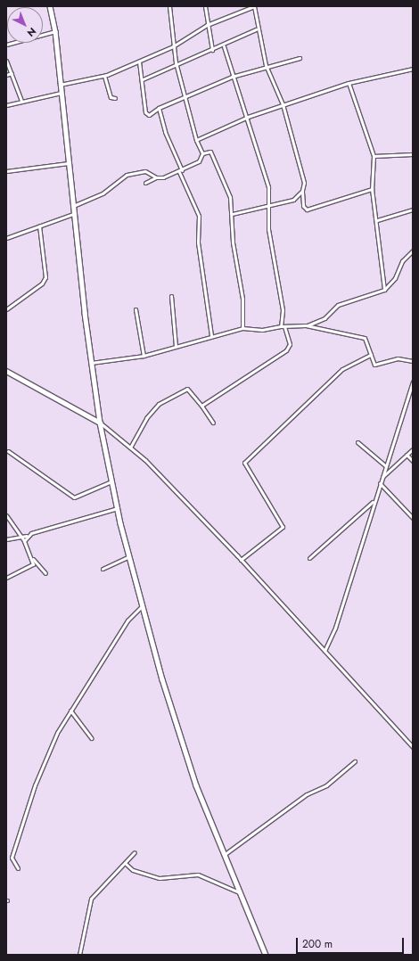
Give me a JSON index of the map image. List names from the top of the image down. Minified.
{"scale_bar":"200 m","north":"bottom right"}
